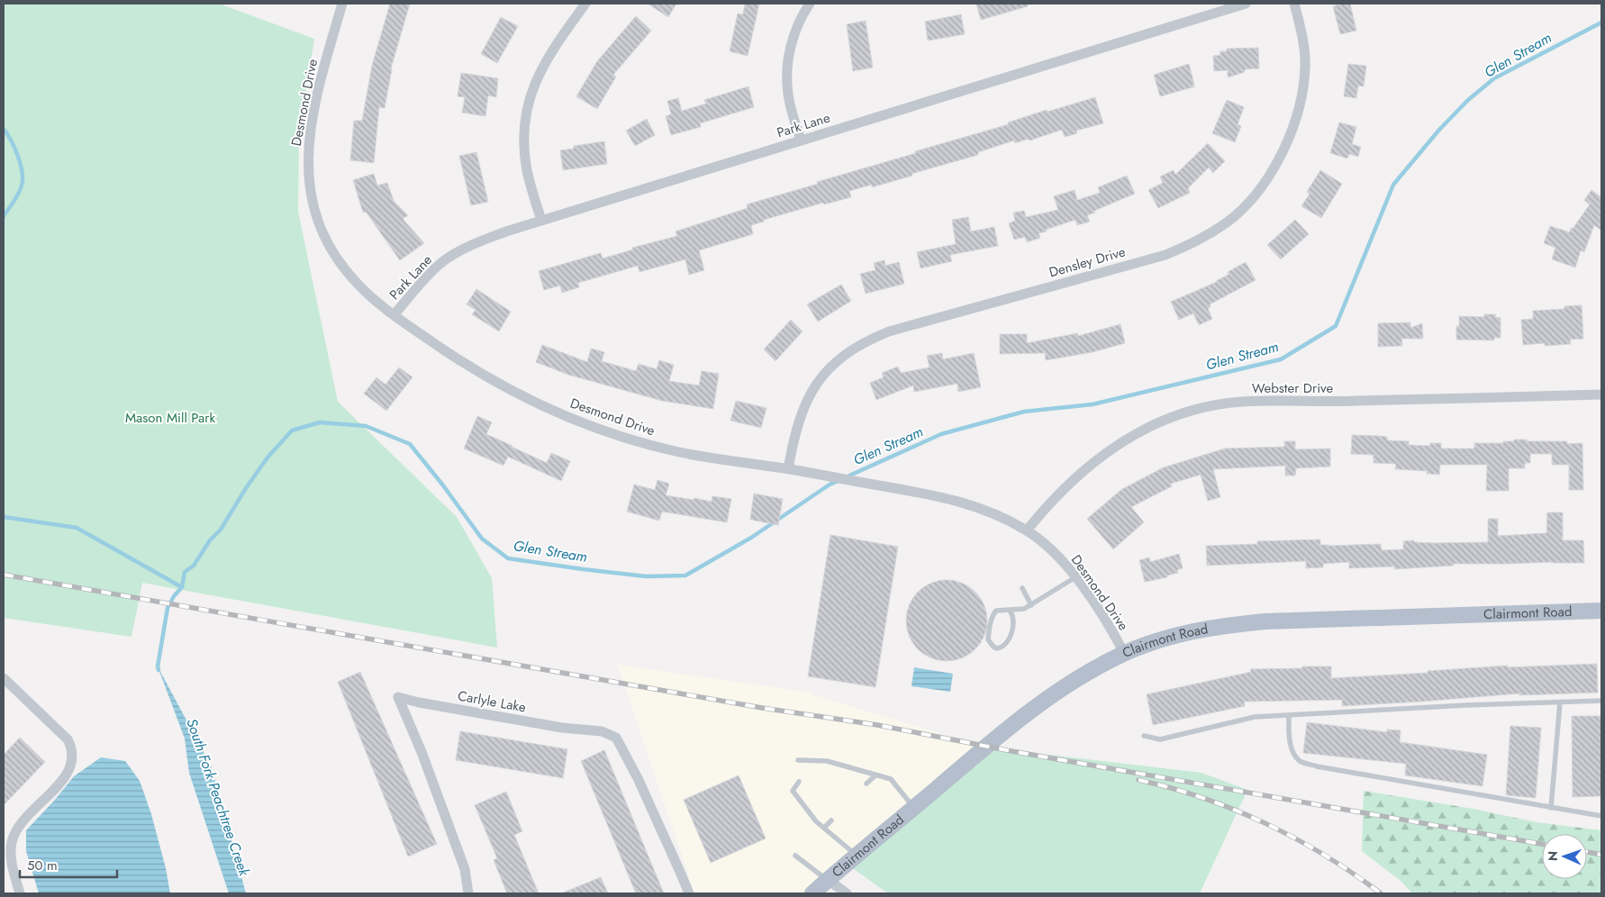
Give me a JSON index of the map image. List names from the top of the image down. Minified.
{"streets":{"main road":["Clairmont Road"],"street":["Desmond Drive","Park Lane","Densley Drive","Webster Drive","Carlyle Lake"]},"crossings":[["Desmond Drive","Park Lane"],["Desmond Drive","Densley Drive"],["Desmond Drive","Webster Drive"],["Desmond Drive","Clairmont Road"]],"water":["Glen Stream","South Fork Peachtree Creek"],"parks":["Mason Mill Park"],"scale_bar":"50 m","north":"left"}
